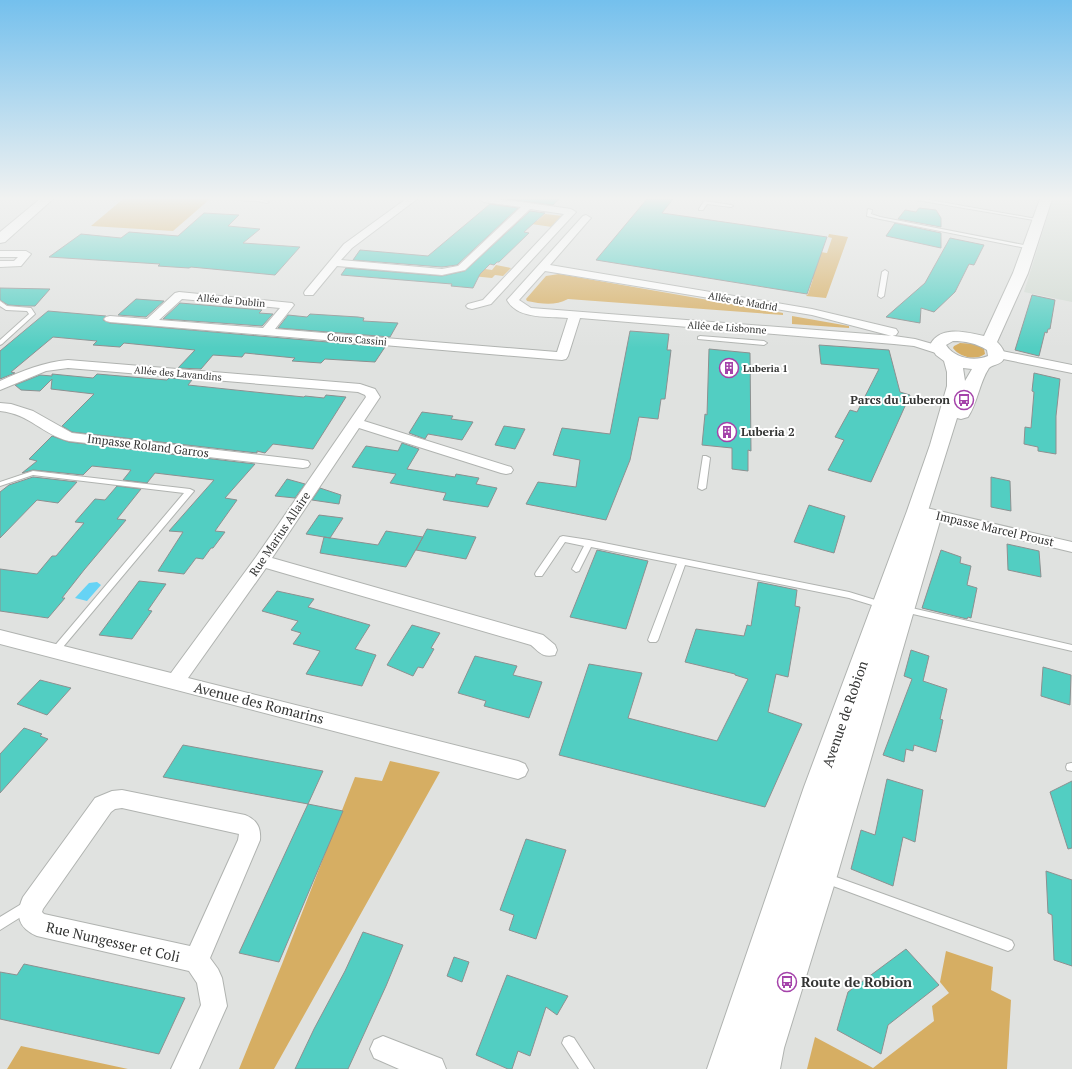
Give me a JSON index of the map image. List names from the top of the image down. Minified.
{"streets":{"main road":["Avenue de Robion"],"street":["Allée de Dublin","Allée de Madrid","Allée de Lisbonne","Cours Cassini","Allée des Lavandins","Impasse Roland Garros","Impasse Marcel Proust","Rue Marius Allaire","Avenue des Romarins","Rue Nungesser et Coli"]},"crossings":[["Allée de Dublin","Cours Cassini"],["Allée de Madrid","Allée de Lisbonne"],["Allée de Madrid","Avenue de Robion"],["Allée de Lisbonne","Cours Cassini"],["Allée de Lisbonne","Avenue de Robion"],["Allée des Lavandins","Rue Marius Allaire"],["Impasse Marcel Proust","Avenue de Robion"],["Rue Marius Allaire","Avenue des Romarins"]],"places":{"building":["Luberia 1","Luberia 2"],"bus stop":["Parcs du Luberon","Route de Robion"]}}
